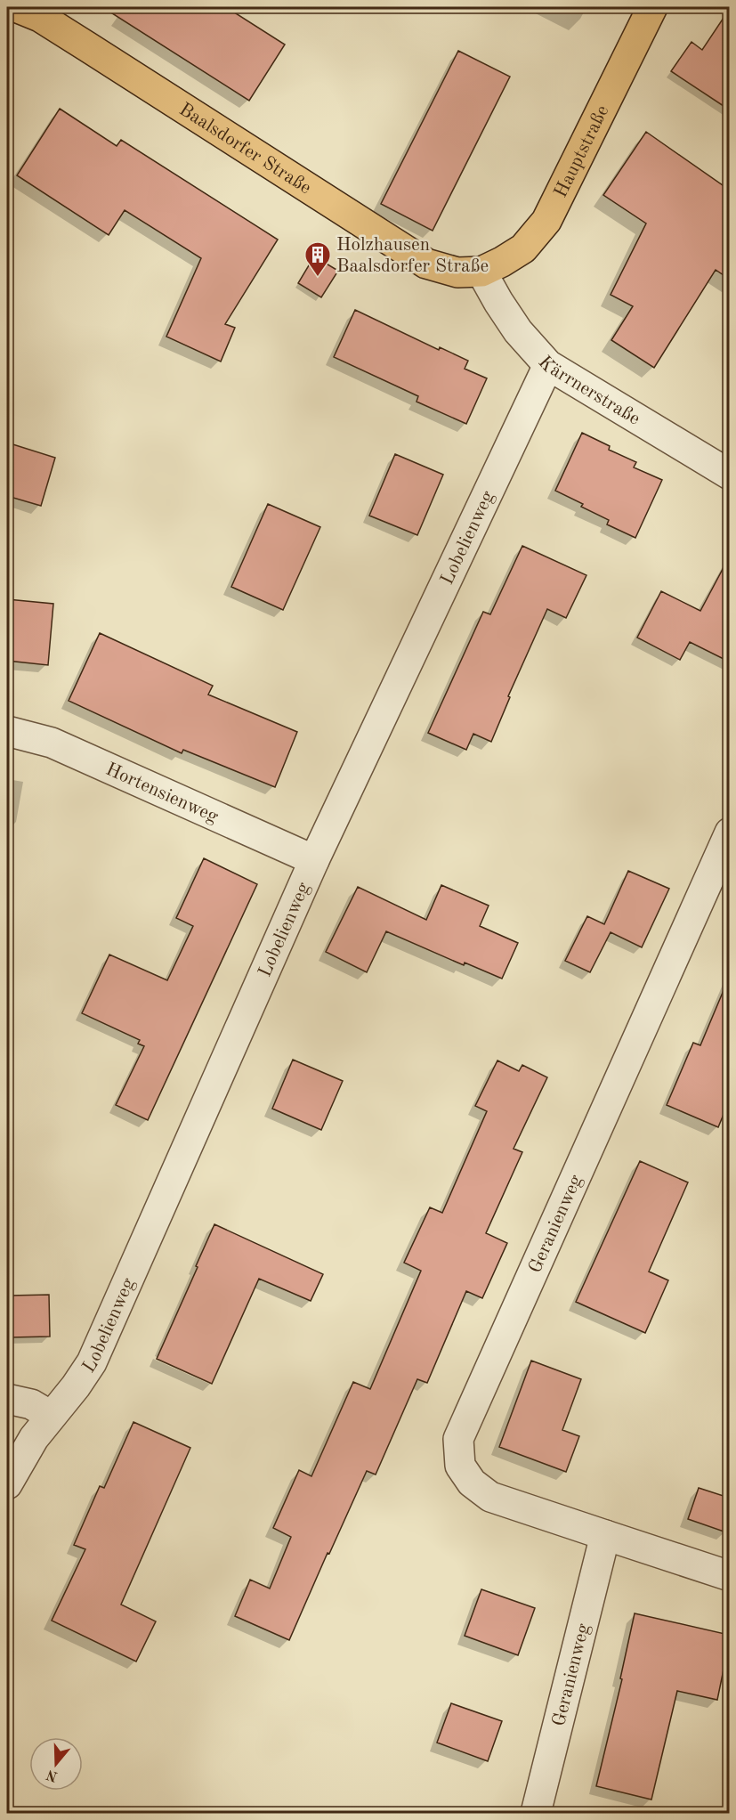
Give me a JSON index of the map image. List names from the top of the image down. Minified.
{"streets":{"main road":["Baalsdorfer Straße","Hauptstraße"],"street":["Kärrnerstraße","Lobelienweg","Hortensienweg","Geranienweg"]},"crossings":[["Baalsdorfer Straße","Hauptstraße"],["Baalsdorfer Straße","Kärrnerstraße"],["Hauptstraße","Kärrnerstraße"],["Kärrnerstraße","Lobelienweg"],["Lobelienweg","Hortensienweg"]],"places":{"building":["Holzhausen Baalsdorfer Straße"]},"north":"bottom"}
